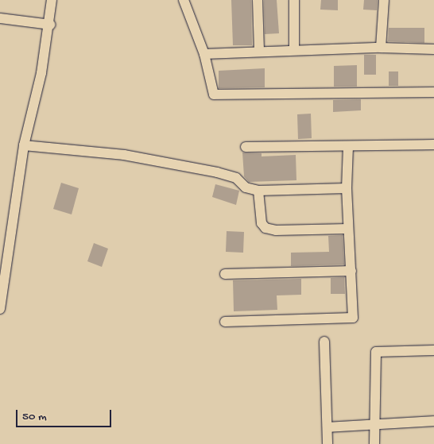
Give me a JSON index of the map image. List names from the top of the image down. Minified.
{"scale_bar":"50 m"}
